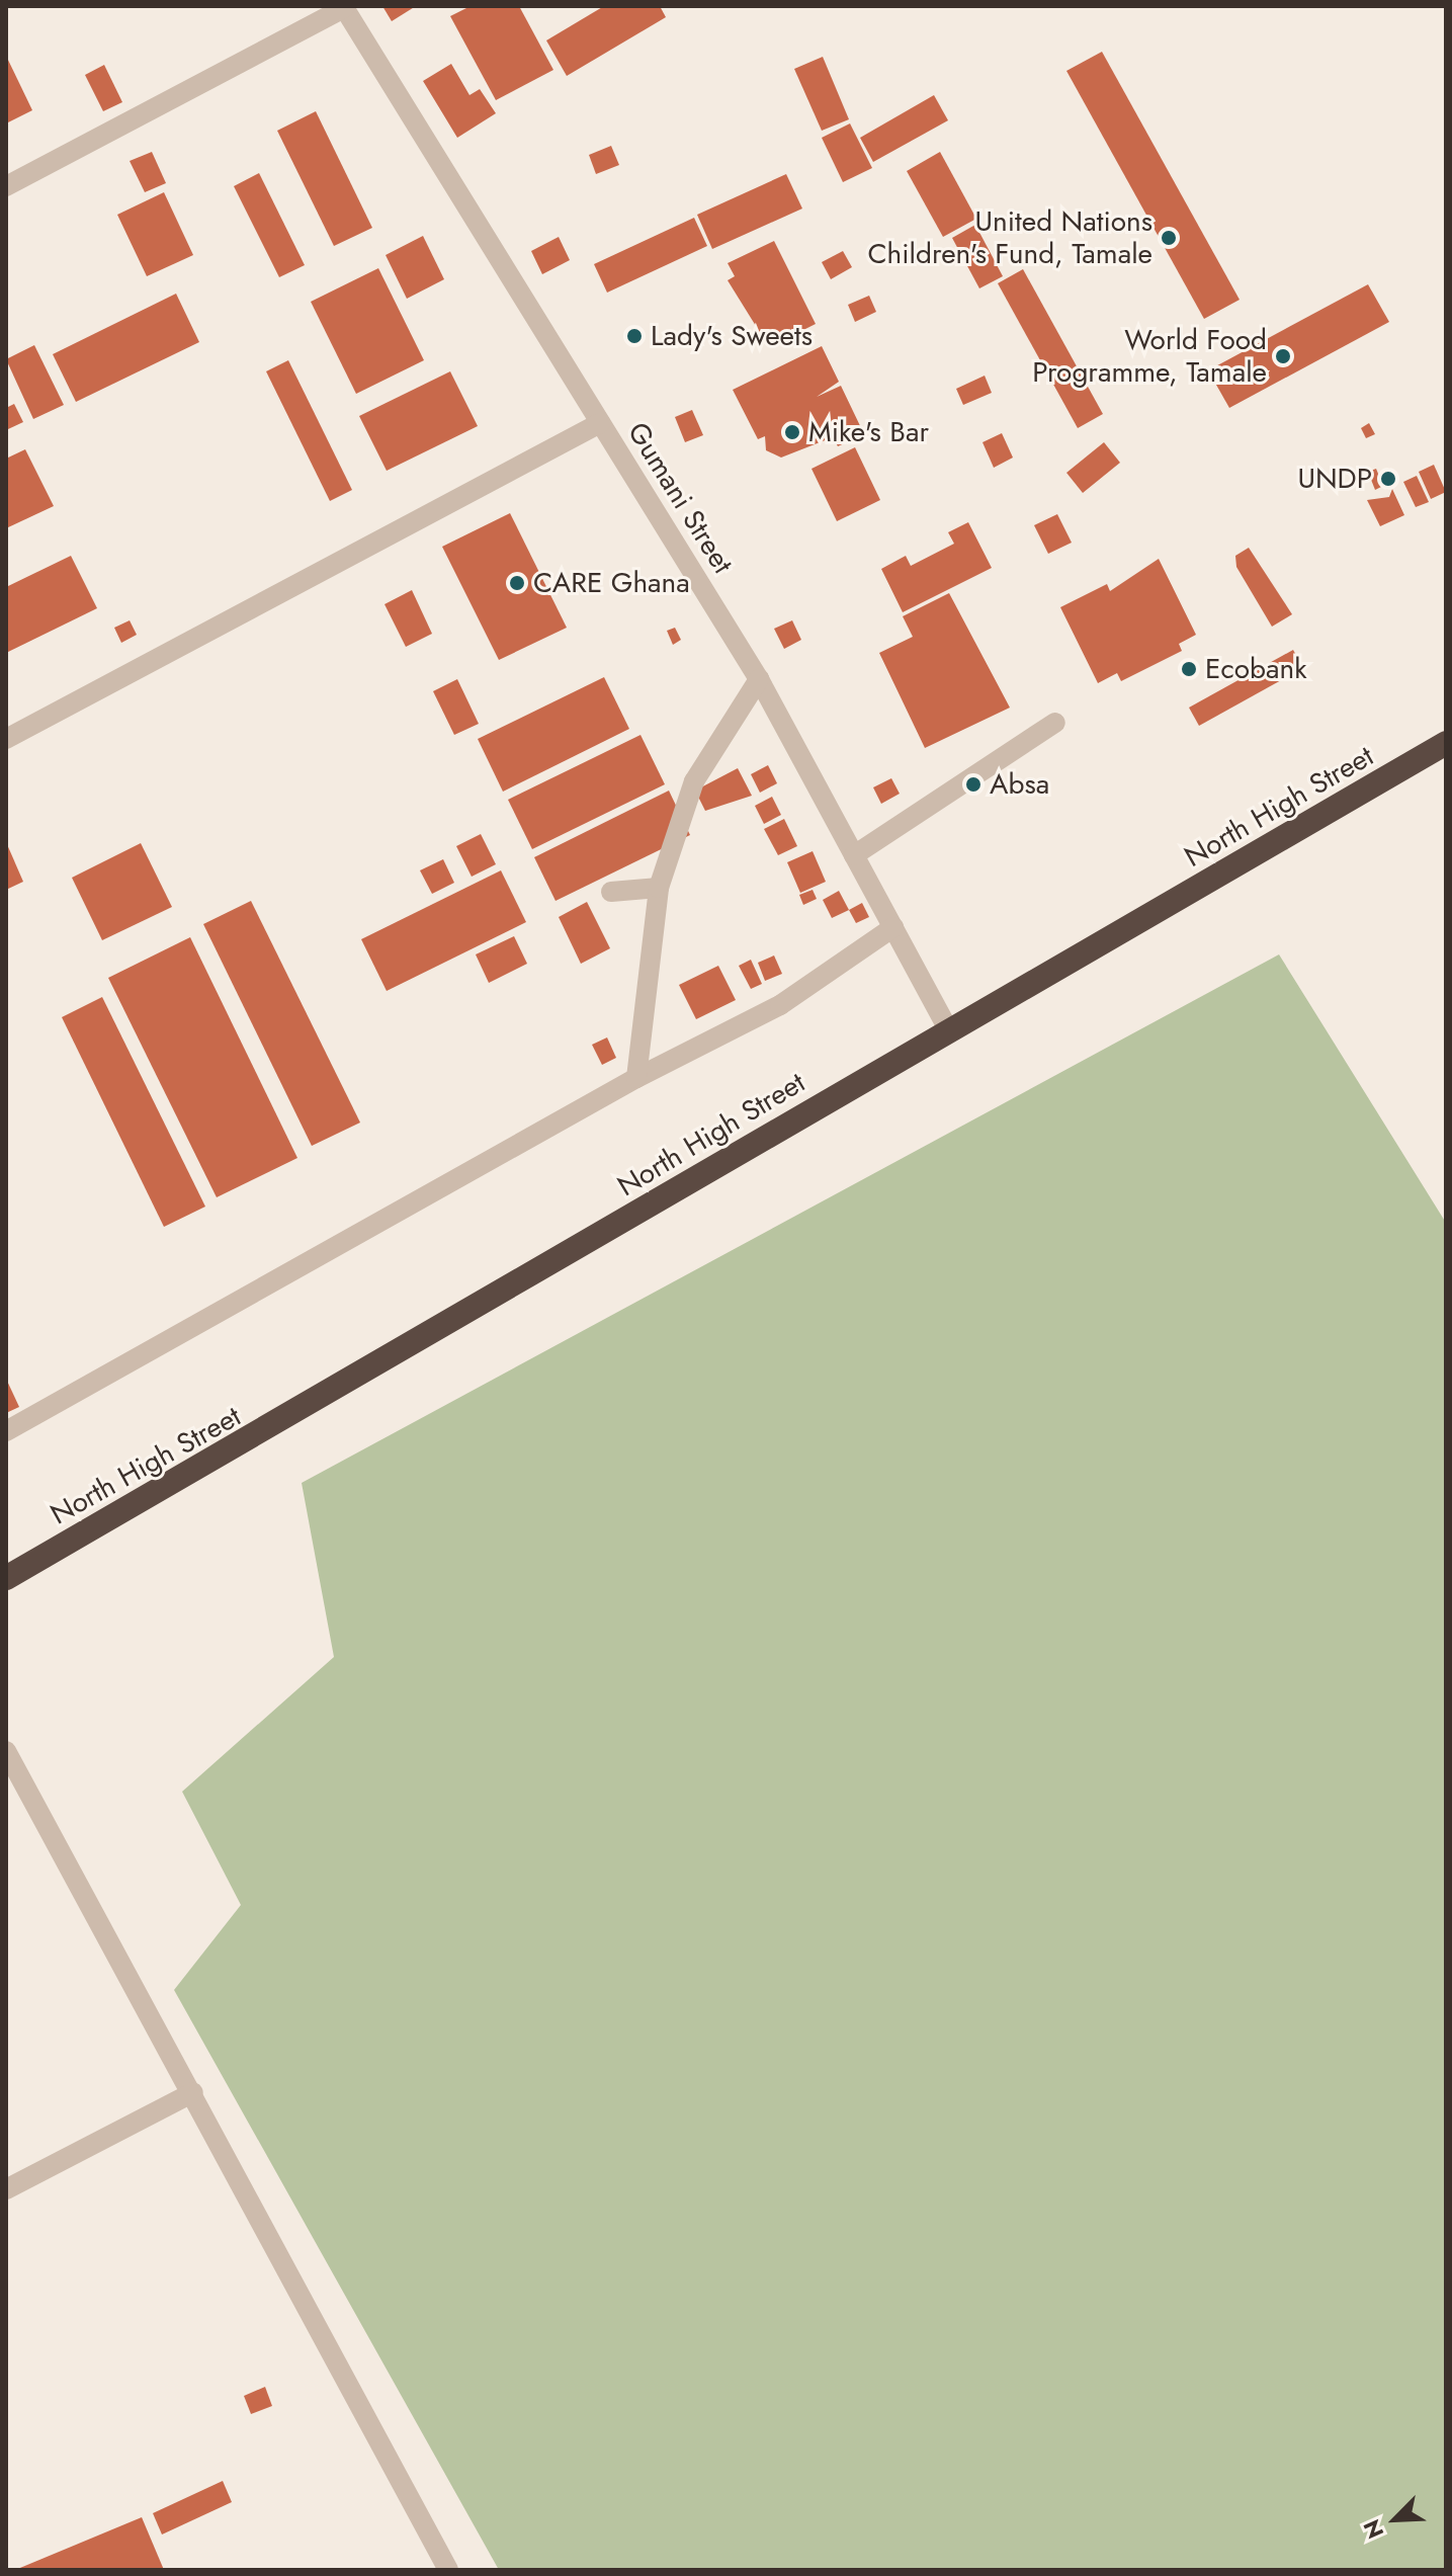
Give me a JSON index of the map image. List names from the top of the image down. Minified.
{"streets":{"highway":["North High Street"],"street":["Gumani Street"]},"crossings":[["Gumani Street","North High Street"]],"places":["United Nations Children's Fund, Tamale","Lady's Sweets","World Food Programme, Tamale","Mike's Bar","UNDP","CARE Ghana","Ecobank","Absa"],"north":"bottom left"}
